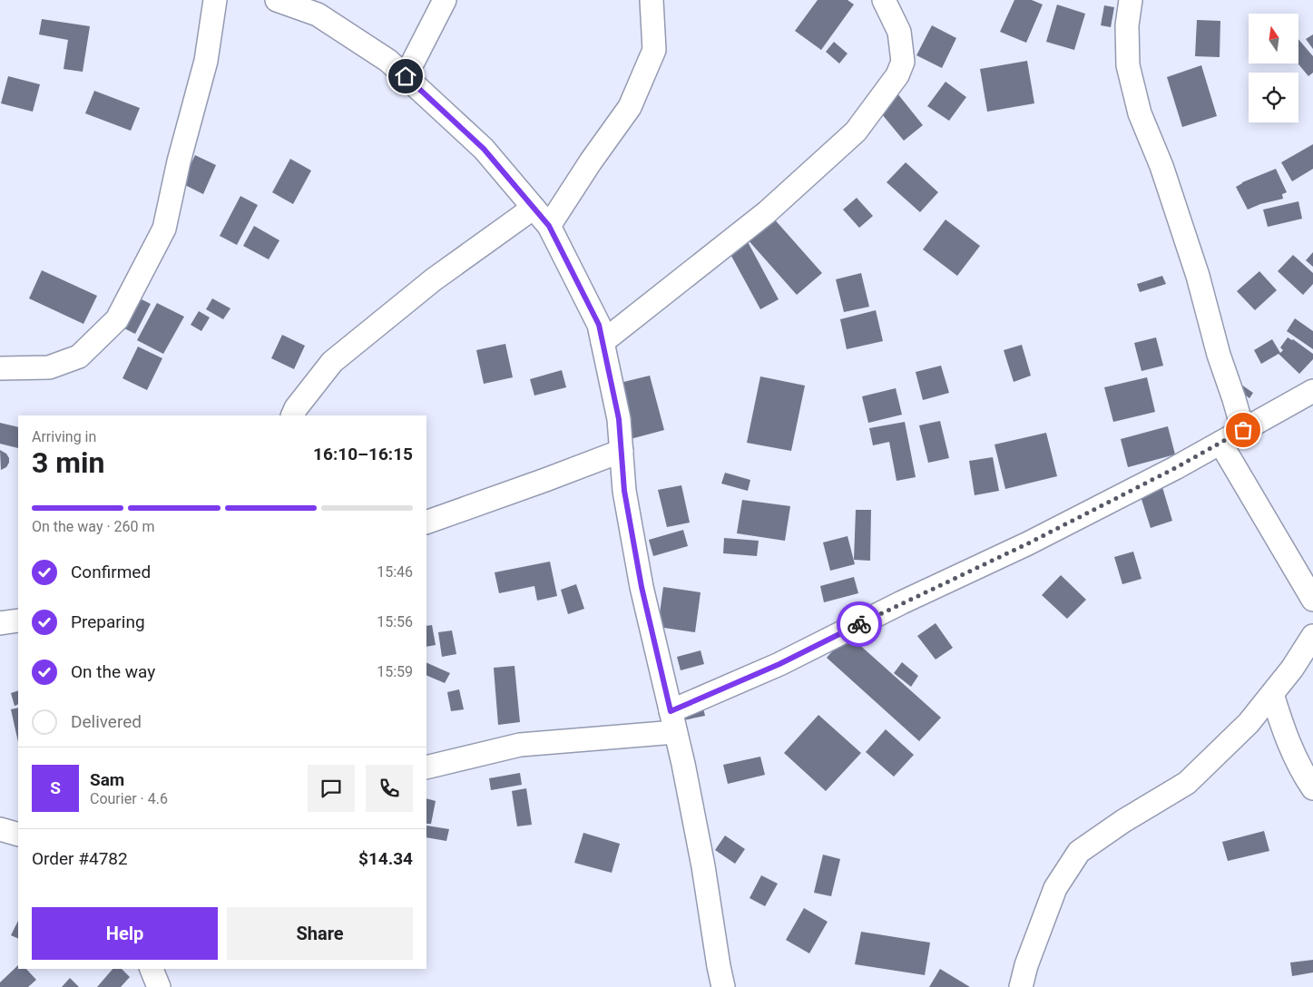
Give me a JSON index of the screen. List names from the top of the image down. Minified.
{"north":"top","page":{"heading":["3 min","Arriving in","16:10–16:15"],"panel":["Sam","Courier · 4.6","Order #4782","$14.34"],"bar":"On the way · 260 m","list":[["Confirmed","15:46"],["Preparing","15:56"],["On the way","15:59"],"Delivered"],"round":"S","buttons":["Help","Share"]}}
